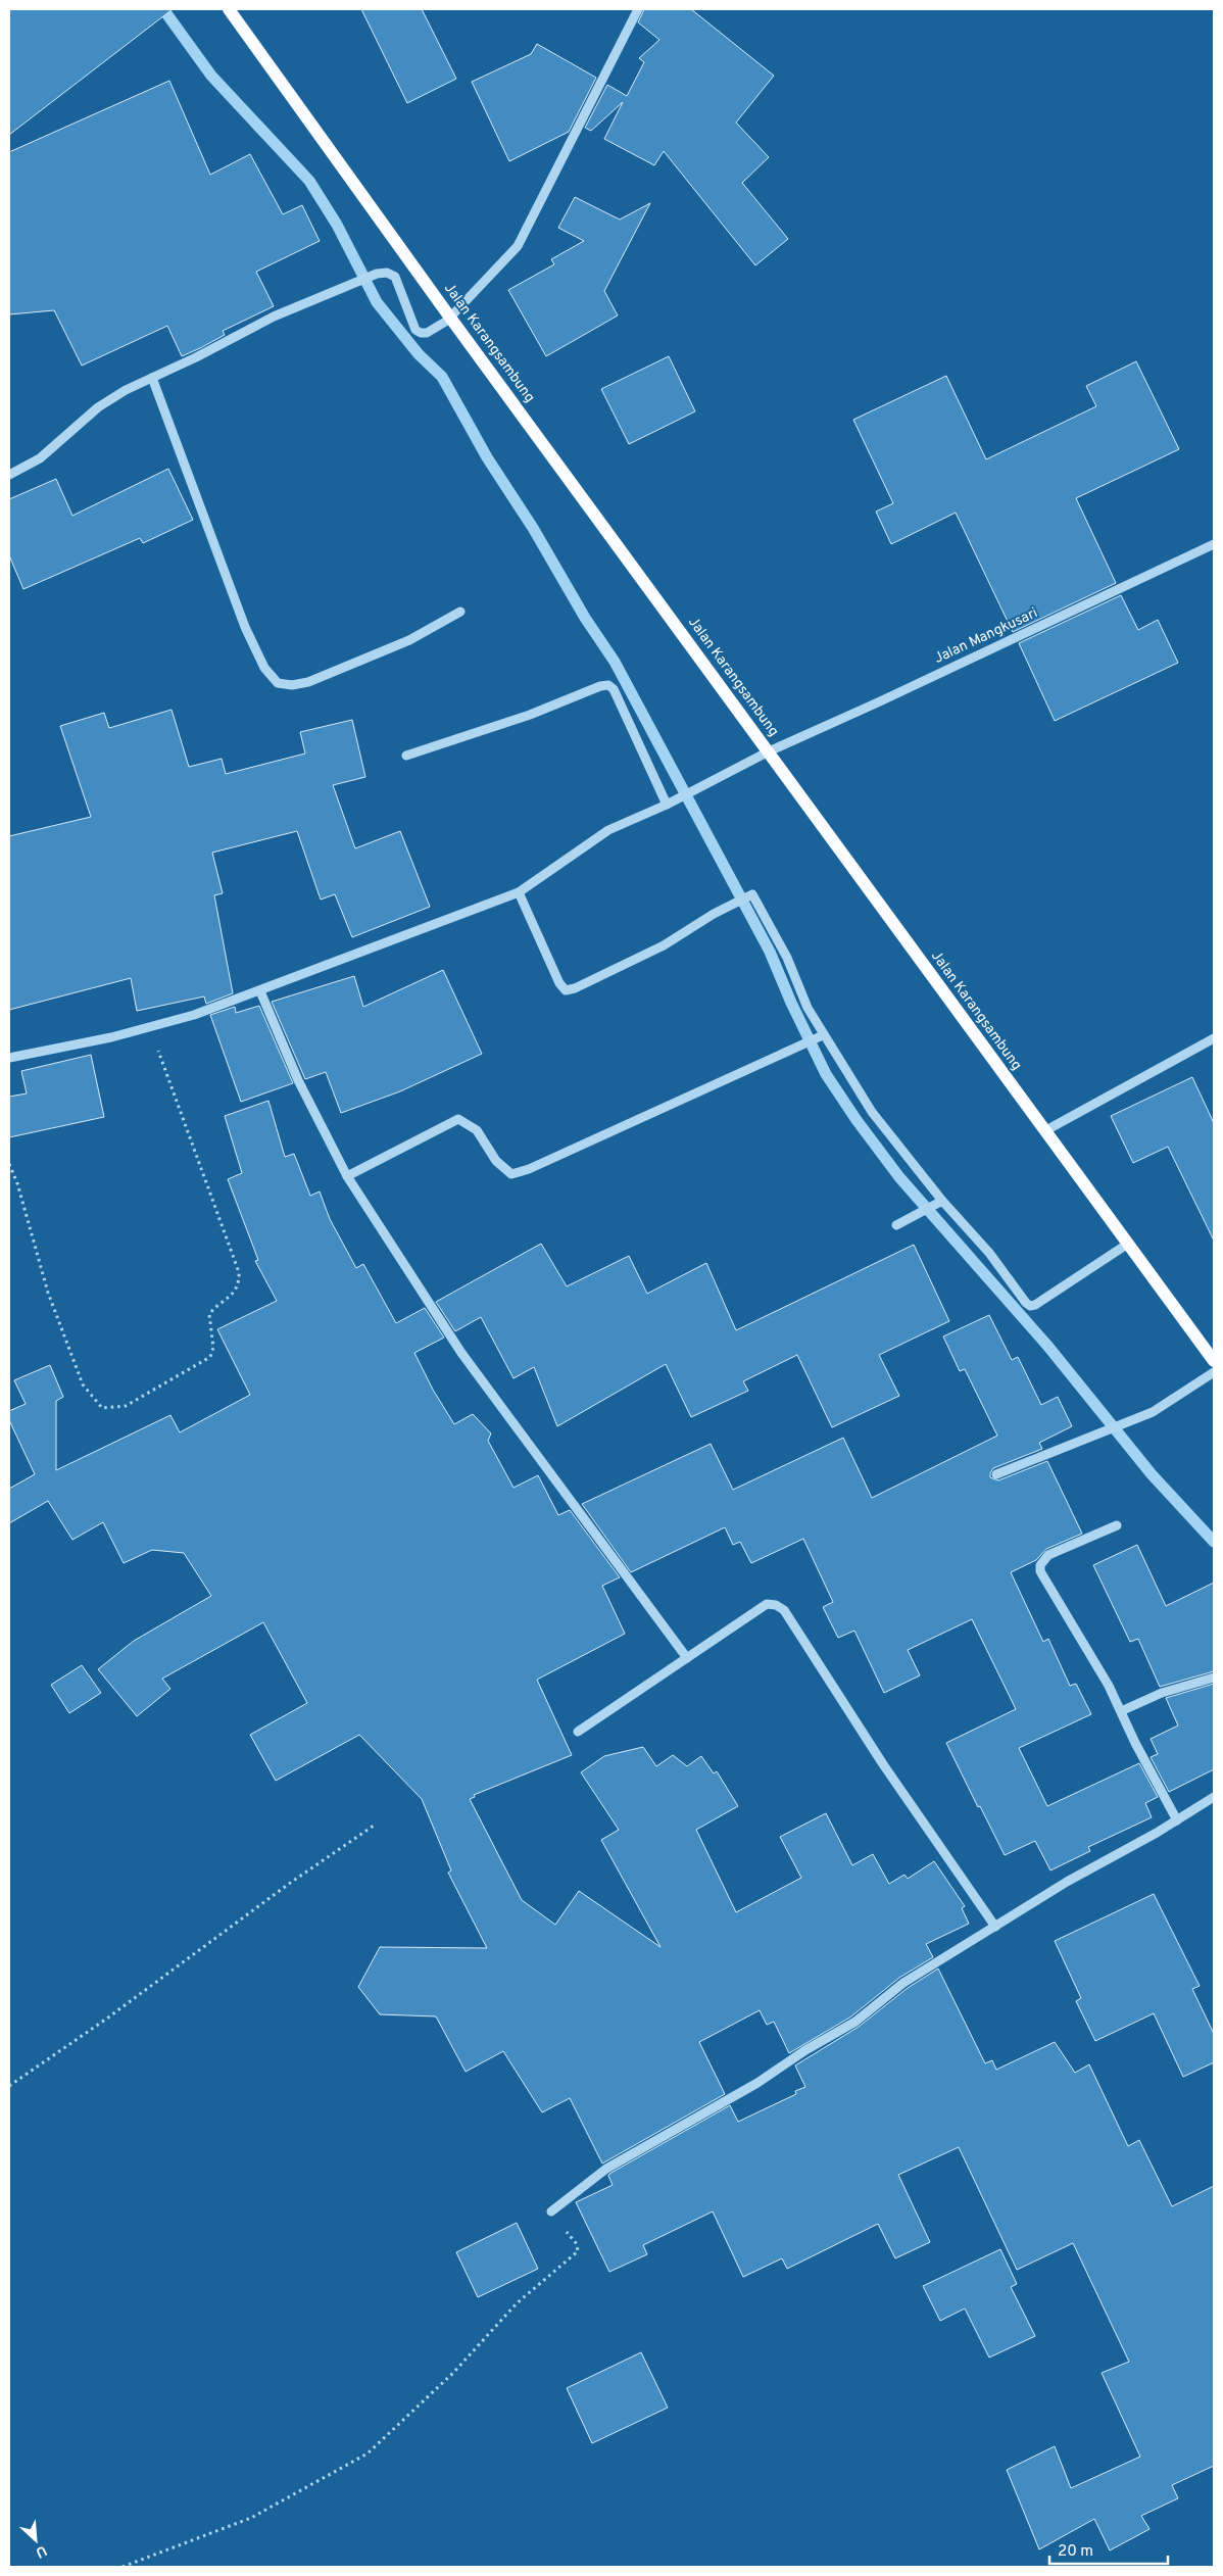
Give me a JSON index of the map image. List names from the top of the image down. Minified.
{"streets":{"main road":["Jalan Karangsambung"],"street":["Jalan Mangkusari"]},"crossings":[["Jalan Karangsambung","Jalan Mangkusari"]],"scale_bar":"20 m","north":"bottom right"}
